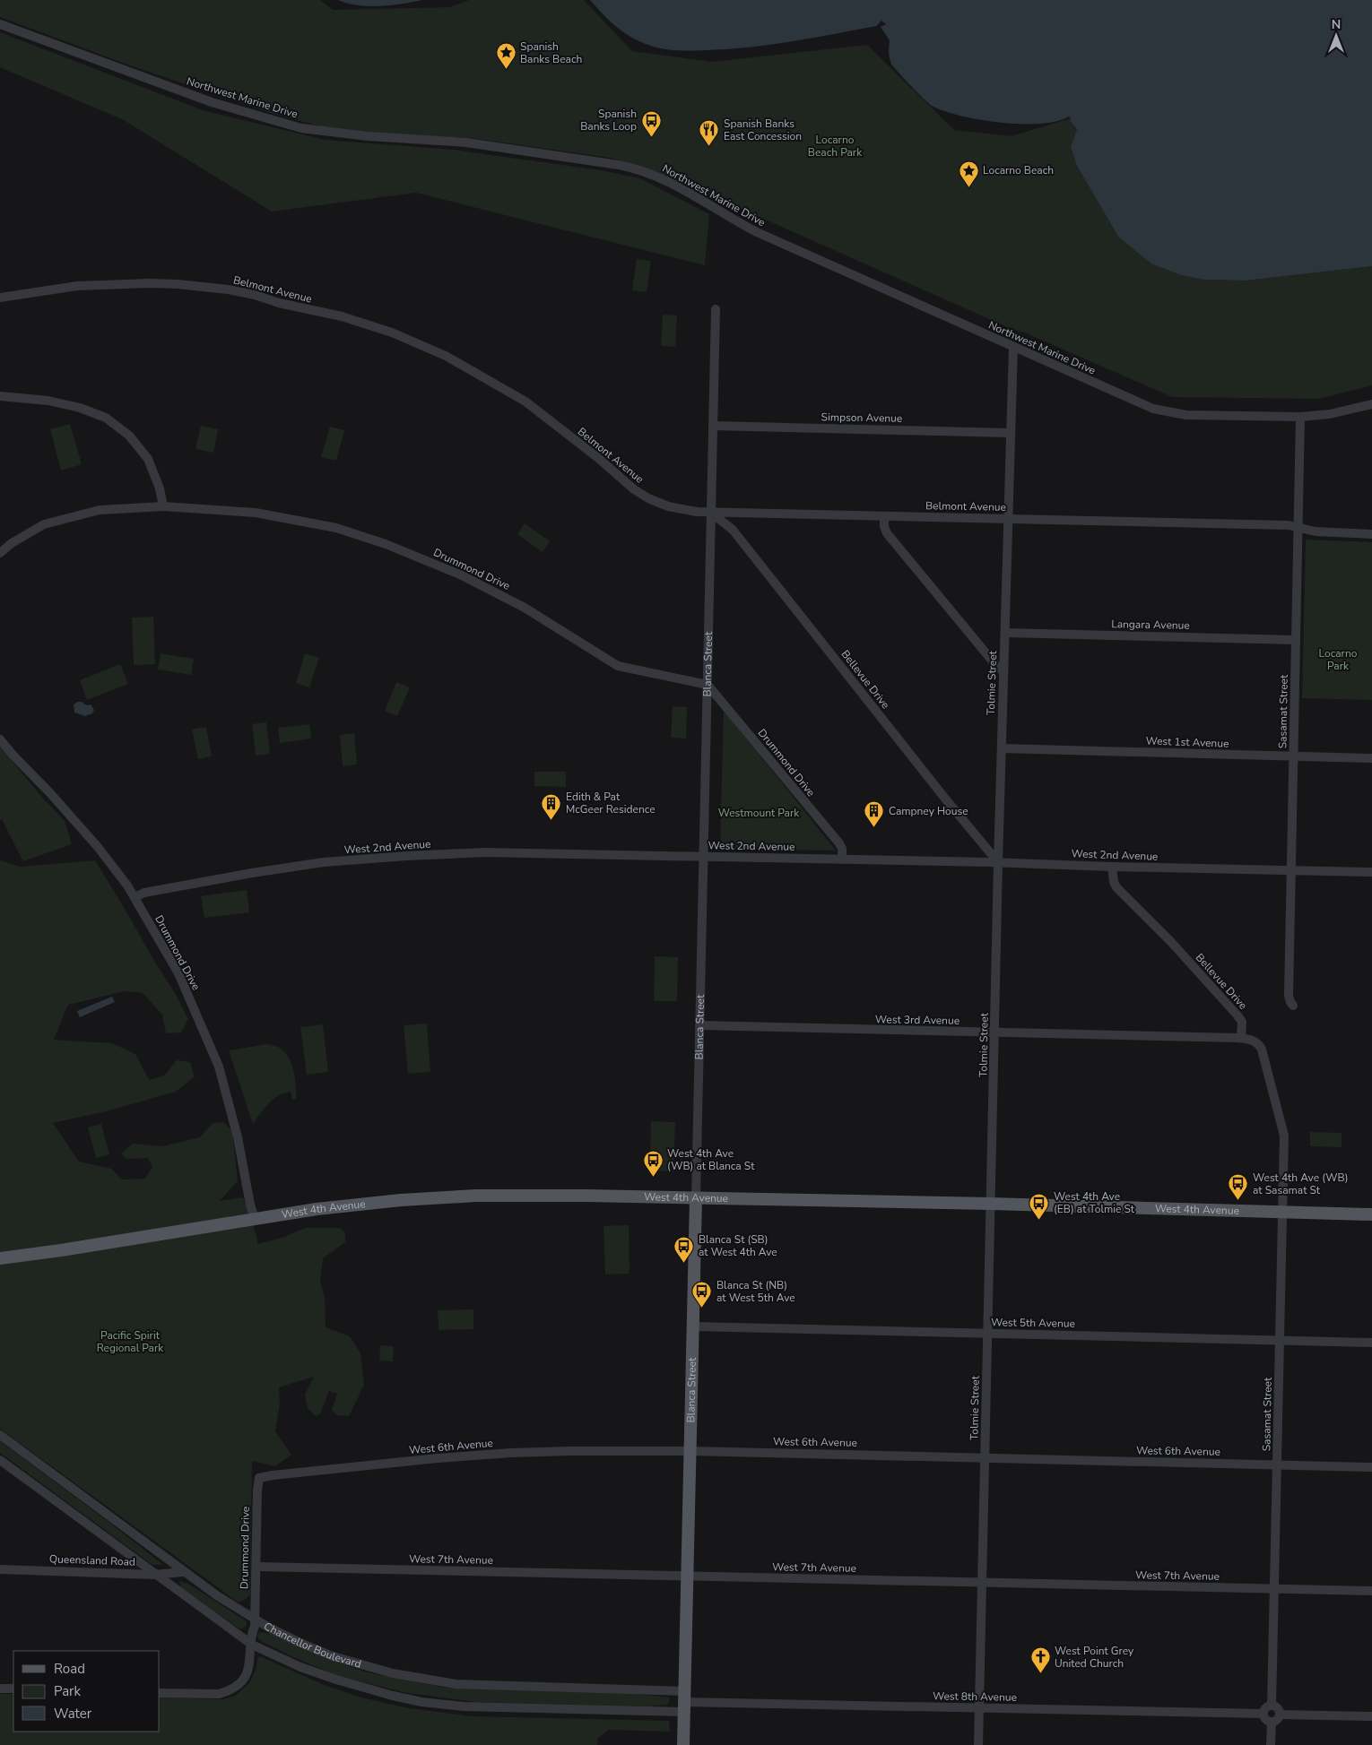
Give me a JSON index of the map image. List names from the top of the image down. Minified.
{"streets":{"main road":["Blanca Street","West 4th Avenue"],"street":["Northwest Marine Drive","Belmont Avenue","Simpson Avenue","Drummond Drive","Langara Avenue","Bellevue Drive","Tolmie Street","Sasamat Street","West 1st Avenue","West 2nd Avenue","West 3rd Avenue","West 5th Avenue","West 6th Avenue","West 7th Avenue","Queensland Road","Chancellor Boulevard","West 8th Avenue"]},"crossings":[["Northwest Marine Drive","Tolmie Street"],["Northwest Marine Drive","Sasamat Street"],["Belmont Avenue","Blanca Street"],["Belmont Avenue","Bellevue Drive"],["Belmont Avenue","Tolmie Street"],["Belmont Avenue","Sasamat Street"],["Simpson Avenue","Blanca Street"],["Simpson Avenue","Tolmie Street"],["Drummond Drive","Blanca Street"],["Drummond Drive","West 2nd Avenue"],["Drummond Drive","West 4th Avenue"],["Drummond Drive","West 6th Avenue"],["Drummond Drive","West 7th Avenue"],["Drummond Drive","Chancellor Boulevard"],["Langara Avenue","Tolmie Street"],["Langara Avenue","Sasamat Street"],["Blanca Street","Bellevue Drive"],["Blanca Street","West 2nd Avenue"],["Blanca Street","West 3rd Avenue"],["Blanca Street","West 4th Avenue"],["Blanca Street","West 5th Avenue"],["Blanca Street","West 6th Avenue"],["Blanca Street","West 7th Avenue"],["Blanca Street","Chancellor Boulevard"],["Blanca Street","West 8th Avenue"],["Bellevue Drive","Tolmie Street"],["Bellevue Drive","Sasamat Street"],["Bellevue Drive","West 2nd Avenue"],["Bellevue Drive","West 3rd Avenue"],["Tolmie Street","West 1st Avenue"],["Tolmie Street","West 2nd Avenue"],["Tolmie Street","West 3rd Avenue"],["Tolmie Street","West 4th Avenue"],["Tolmie Street","West 5th Avenue"],["Tolmie Street","West 6th Avenue"],["Tolmie Street","West 7th Avenue"],["Tolmie Street","West 8th Avenue"],["Sasamat Street","West 1st Avenue"],["Sasamat Street","West 2nd Avenue"],["Sasamat Street","West 3rd Avenue"],["Sasamat Street","West 4th Avenue"],["Sasamat Street","West 5th Avenue"],["Sasamat Street","West 6th Avenue"],["Sasamat Street","West 7th Avenue"],["Sasamat Street","West 8th Avenue"],["Queensland Road","Chancellor Boulevard"],["Chancellor Boulevard","West 8th Avenue"]],"parks":["Locarno Beach Park","Locarno Park","Westmount Park","Pacific Spirit Regional Park"],"places":{"place":["Spanish Banks Beach","Locarno Beach"],"bus stop":["Spanish Banks Loop","West 4th Ave (WB) at Blanca St","West 4th Ave (WB) at Sasamat St","West 4th Ave (EB) at Tolmie St","Blanca St (SB) at West 4th Ave","Blanca St (NB) at West 5th Ave"],"restaurant":["Spanish Banks East Concession"],"building":["Edith & Pat McGeer Residence","Campney House"],"church":["West Point Grey United Church"]},"legend":["Road","Park","Water"],"north":"top"}
